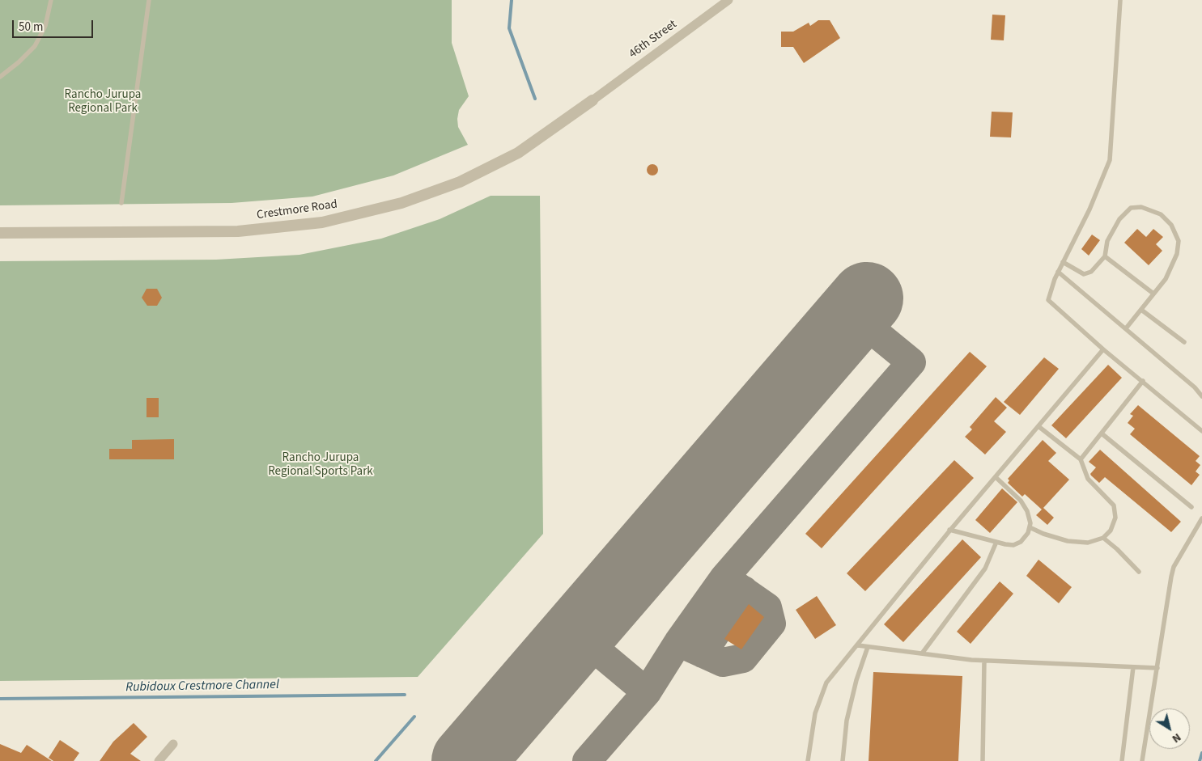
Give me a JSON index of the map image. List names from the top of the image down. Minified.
{"streets":{"street":["46th Street","Crestmore Road"]},"crossings":[["46th Street","Crestmore Road"]],"water":["Rubidoux Crestmore Channel"],"parks":["Rancho Jurupa Regional Park","Rancho Jurupa Regional Sports Park"],"scale_bar":"50 m","north":"bottom right"}
